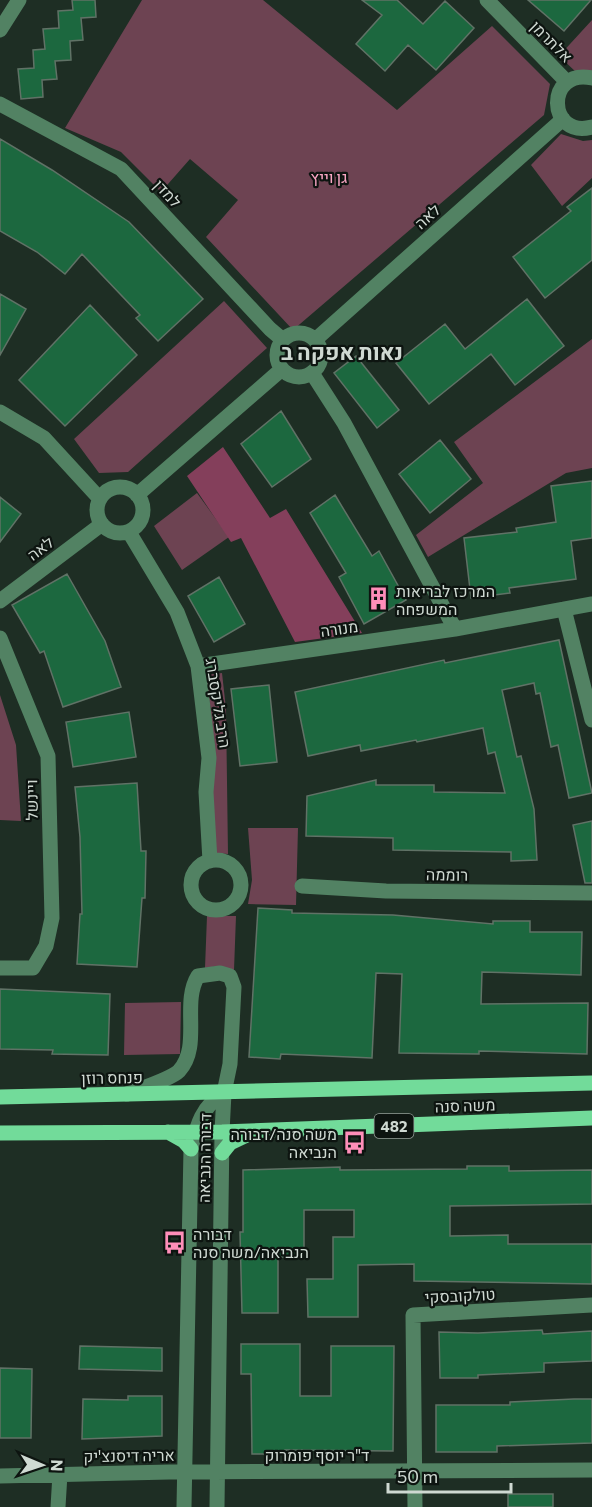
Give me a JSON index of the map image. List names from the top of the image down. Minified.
{"streets":{"main road":["פנחס רוזן","משה סנה","482"],"street":["אלתרמן","למדן","לאה","מנורה","הרב גליקסברג","ויינשל","רוממה","דבורה הנביאה","טולקובסקי","ד\"ר יוסף פומרוק","אריה דיסנצ'יק"]},"crossings":[["למדן","לאה"],["לאה","הרב גליקסברג"],["מנורה","הרב גליקסברג"],["פנחס רוזן","משה סנה"],["פנחס רוזן","דבורה הנביאה"],["משה סנה","482"],["משה סנה","דבורה הנביאה"],["482","דבורה הנביאה"],["דבורה הנביאה","ד\"ר יוסף פומרוק"],["דבורה הנביאה","אריה דיסנצ'יק"],["טולקובסקי","ד\"ר יוסף פומרוק"],["ד\"ר יוסף פומרוק","אריה דיסנצ'יק"]],"districts":["נאות אפקה ב"],"parks":["גן וייץ"],"places":{"building":["המרכז לבריאות המשפחה"],"bus stop":["משה סנה/דבורה הנביאה","דבורה הנביאה/משה סנה"]},"scale_bar":"50 m","north":"right"}
